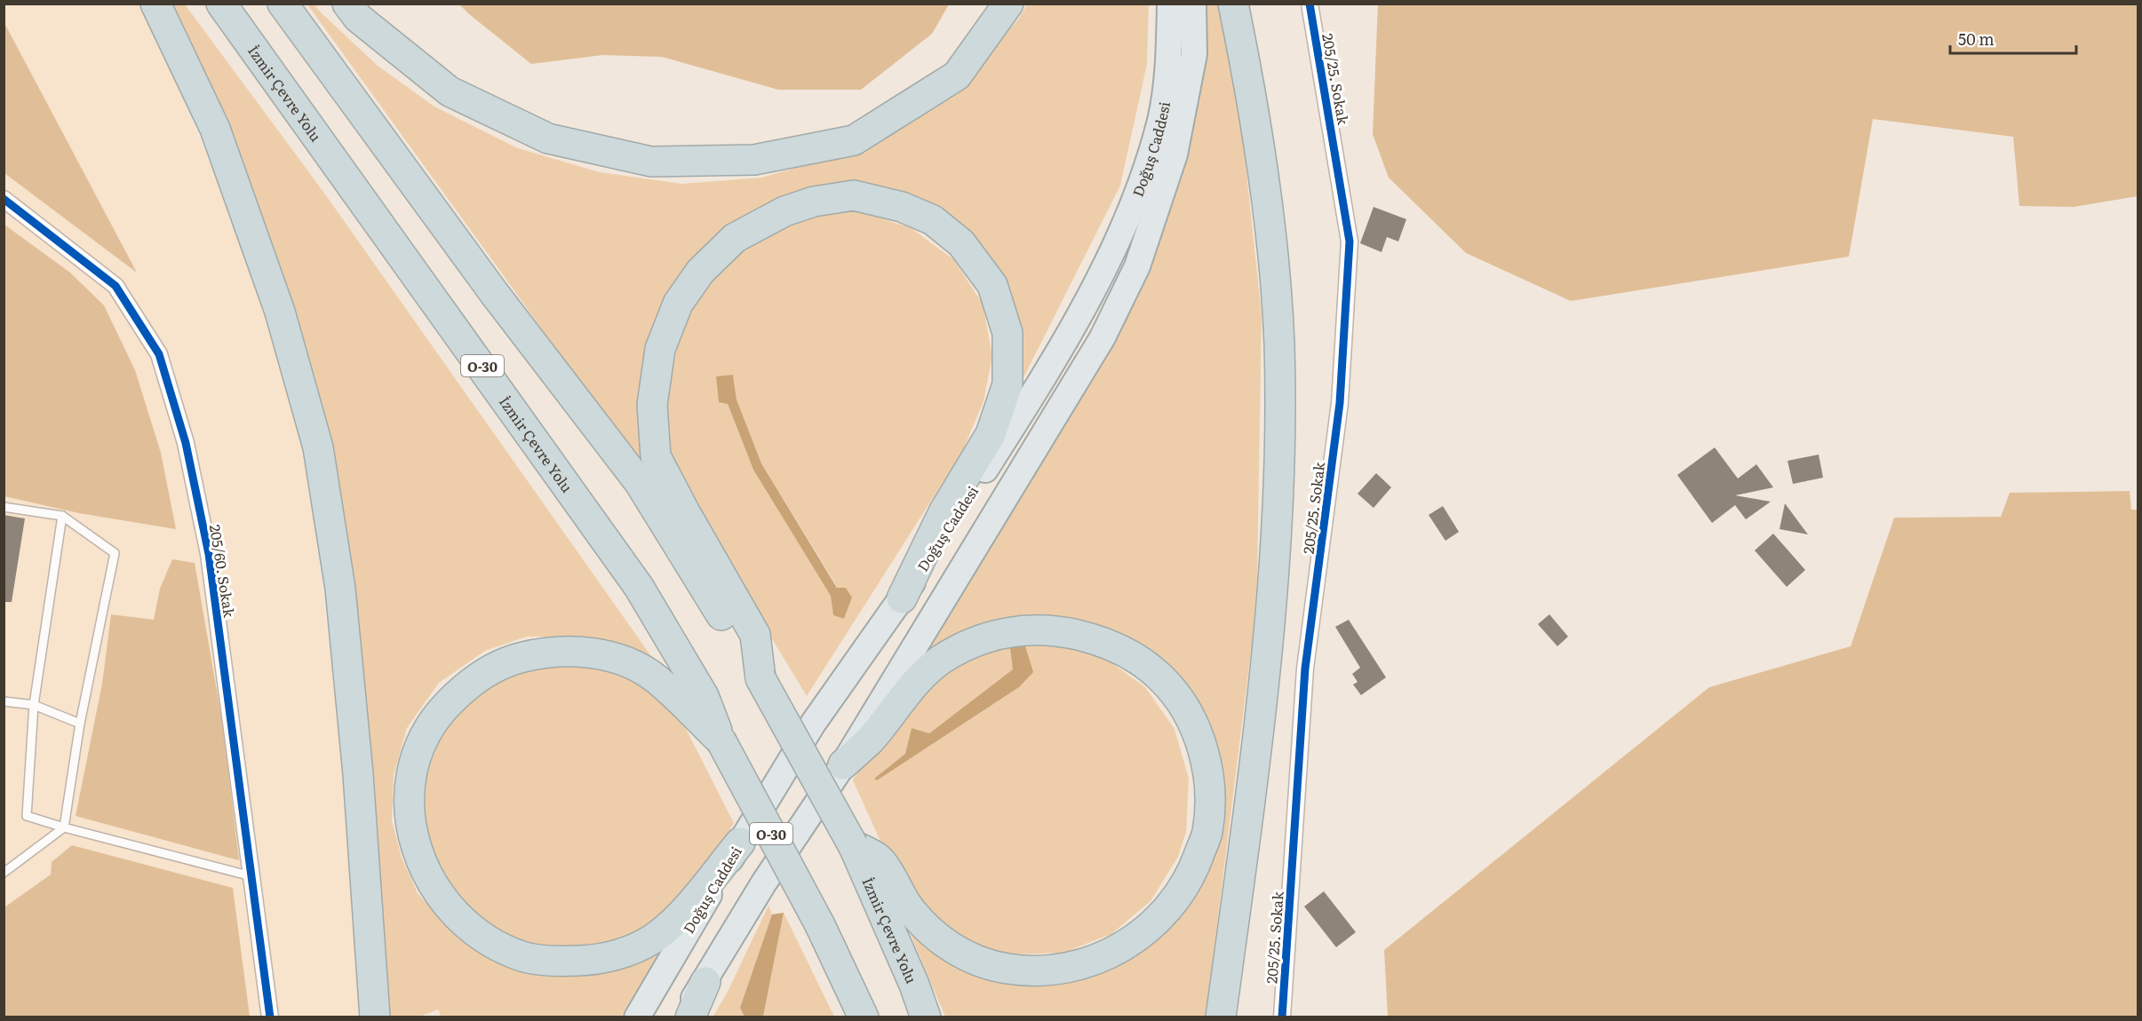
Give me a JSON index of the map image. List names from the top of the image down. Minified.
{"streets":{"highway":["İzmir Çevre Yolu","O-30"],"main road":["Doğuş Caddesi"],"street":["205/25. Sokak","205/60. Sokak"]},"crossings":[["İzmir Çevre Yolu","O-30"]],"scale_bar":"50 m"}
